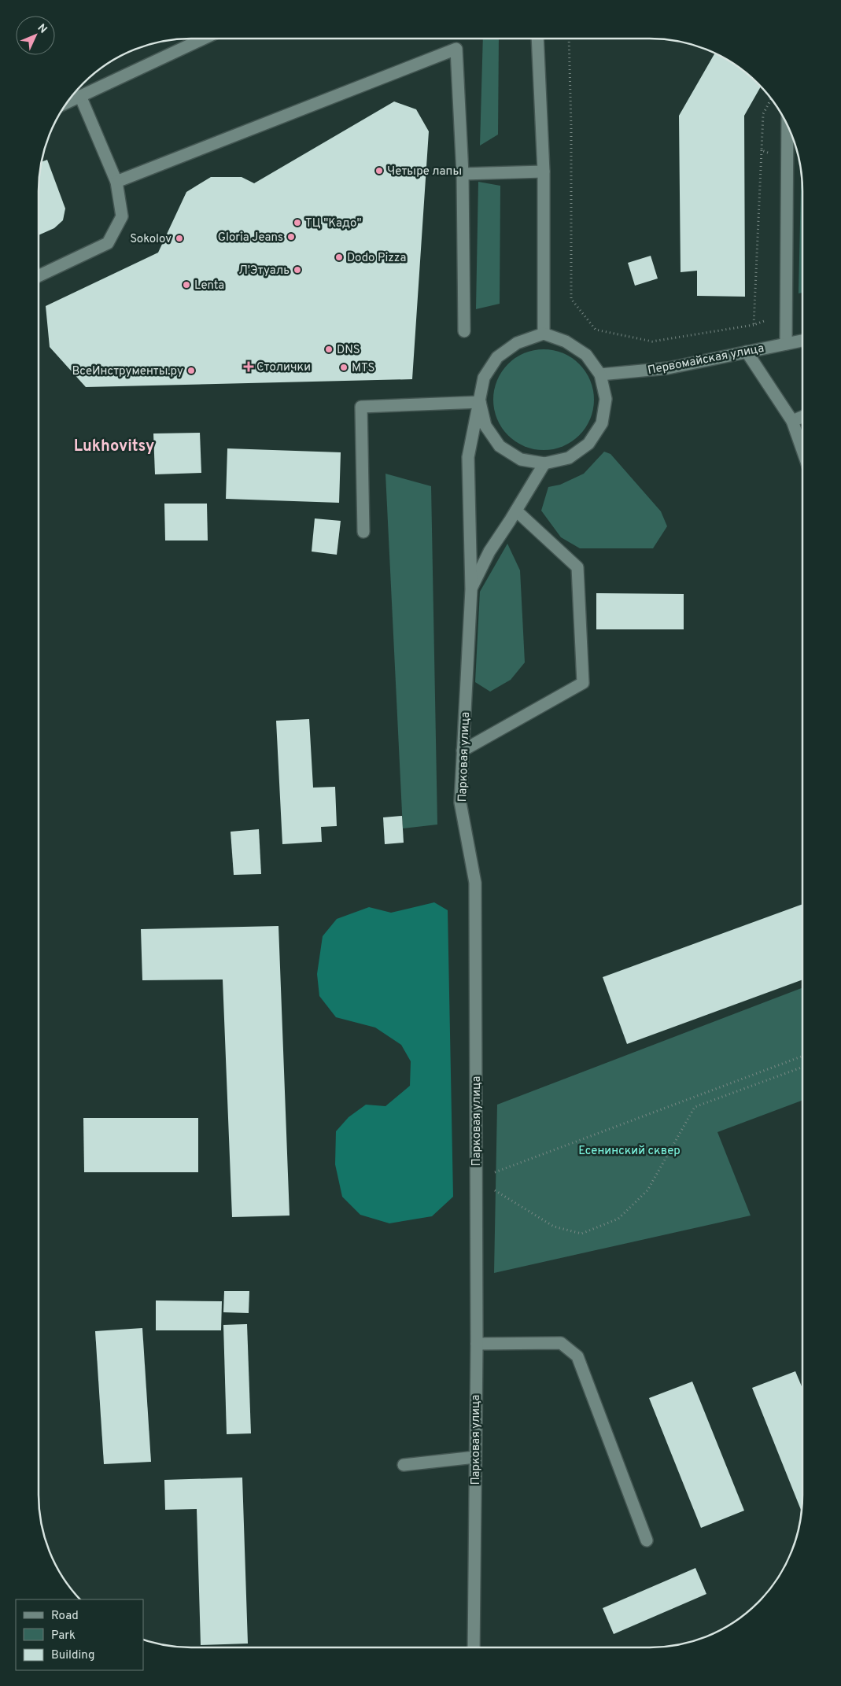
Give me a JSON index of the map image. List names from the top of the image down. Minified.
{"streets":{"street":["Первомайская улица","Парковая улица"]},"crossings":[["Первомайская улица","Парковая улица"]],"districts":["Lukhovitsy"],"parks":["Есенинский сквер"],"places":{"other":["Четыре лапы","ТЦ \"Кадо\"","Gloria Jeans","Sokolov","Dodo Pizza","Л'Этуаль","Lenta","DNS","MTS","ВсеИнструменты.ру"],"health":["Столички"]},"legend":["Road","Park","Building"],"north":"top right"}
